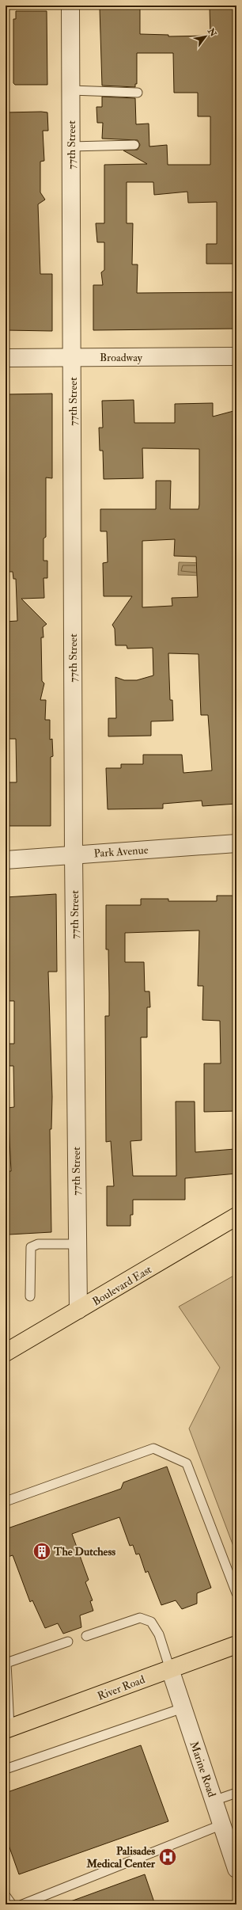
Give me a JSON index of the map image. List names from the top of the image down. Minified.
{"streets":{"main road":["Boulevard East","River Road"],"street":["77th Street","Broadway","Park Avenue","Marine Road"]},"crossings":[["77th Street","Broadway"],["77th Street","Park Avenue"],["77th Street","Boulevard East"],["River Road","Marine Road"]],"places":{"building":["The Dutchess"],"hospital":["Palisades Medical Center"]},"north":"top right"}
